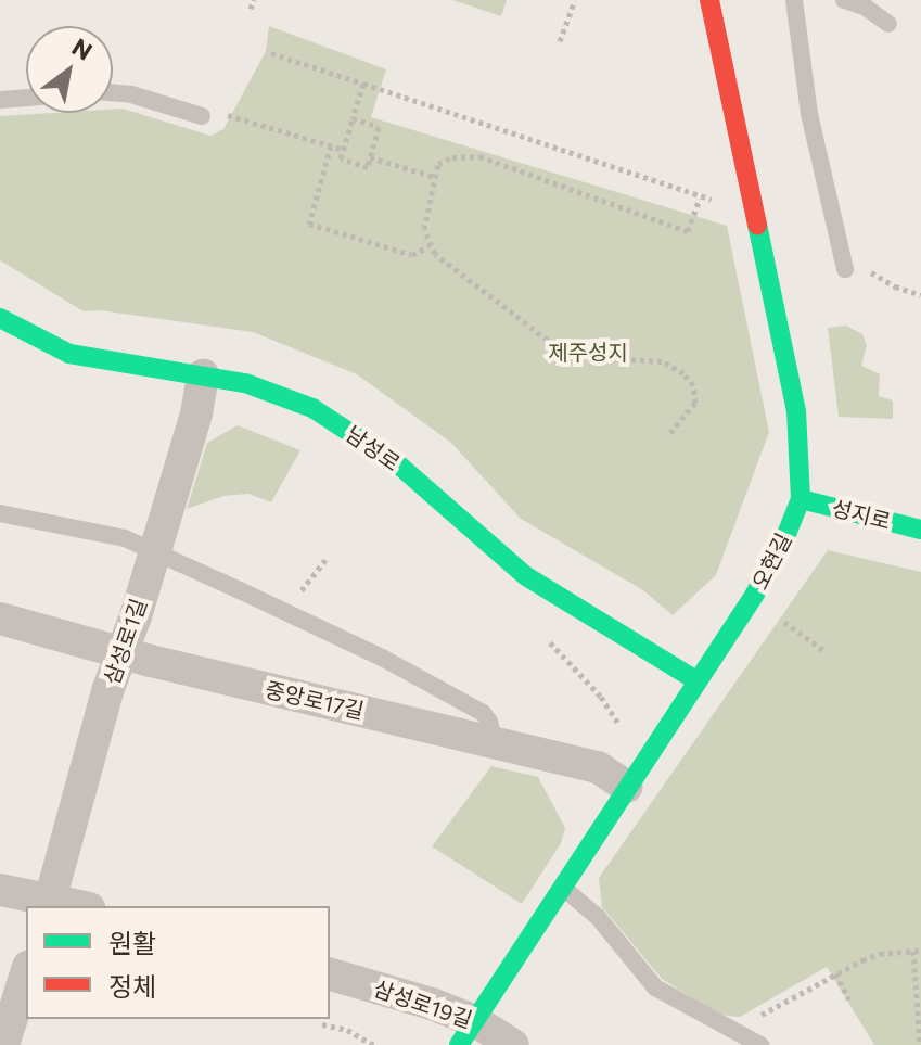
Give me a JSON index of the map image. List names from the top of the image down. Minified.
{"streets":{"street":["남성로","성지로","오현길","삼성로1길","중앙로17길","삼성로19길"]},"crossings":[["남성로","오현길"],["남성로","삼성로1길"],["성지로","오현길"],["오현길","중앙로17길"],["오현길","삼성로19길"],["삼성로1길","중앙로17길"]],"parks":["제주성지"],"legend":["원활","정체"],"north":"top right"}
